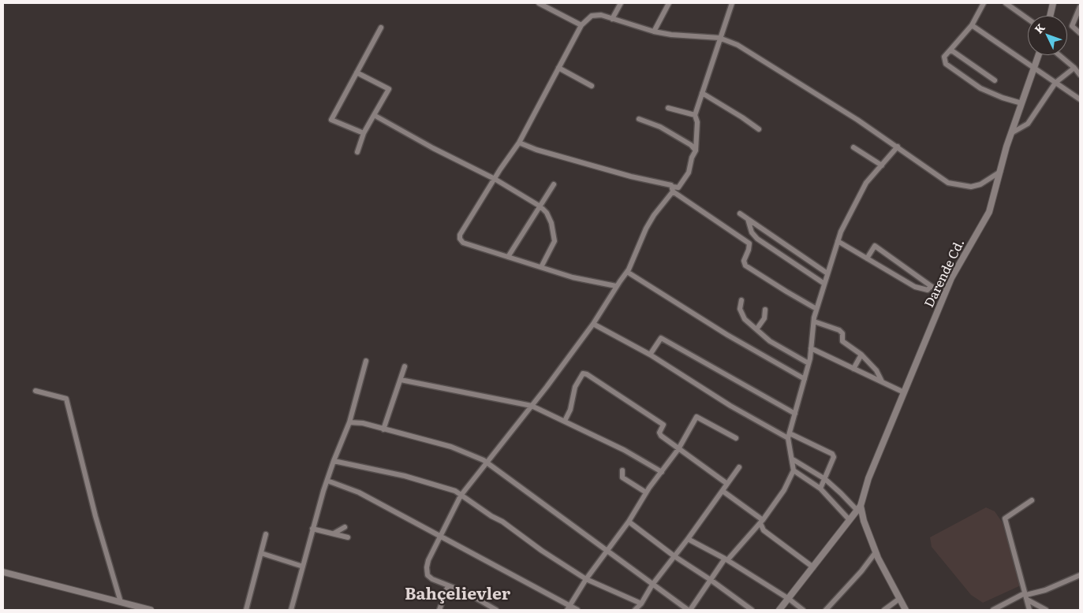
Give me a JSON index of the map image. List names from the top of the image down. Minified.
{"streets":{"street":["Darende Cd."]},"districts":["Bahçelievler"],"north":"top left"}
